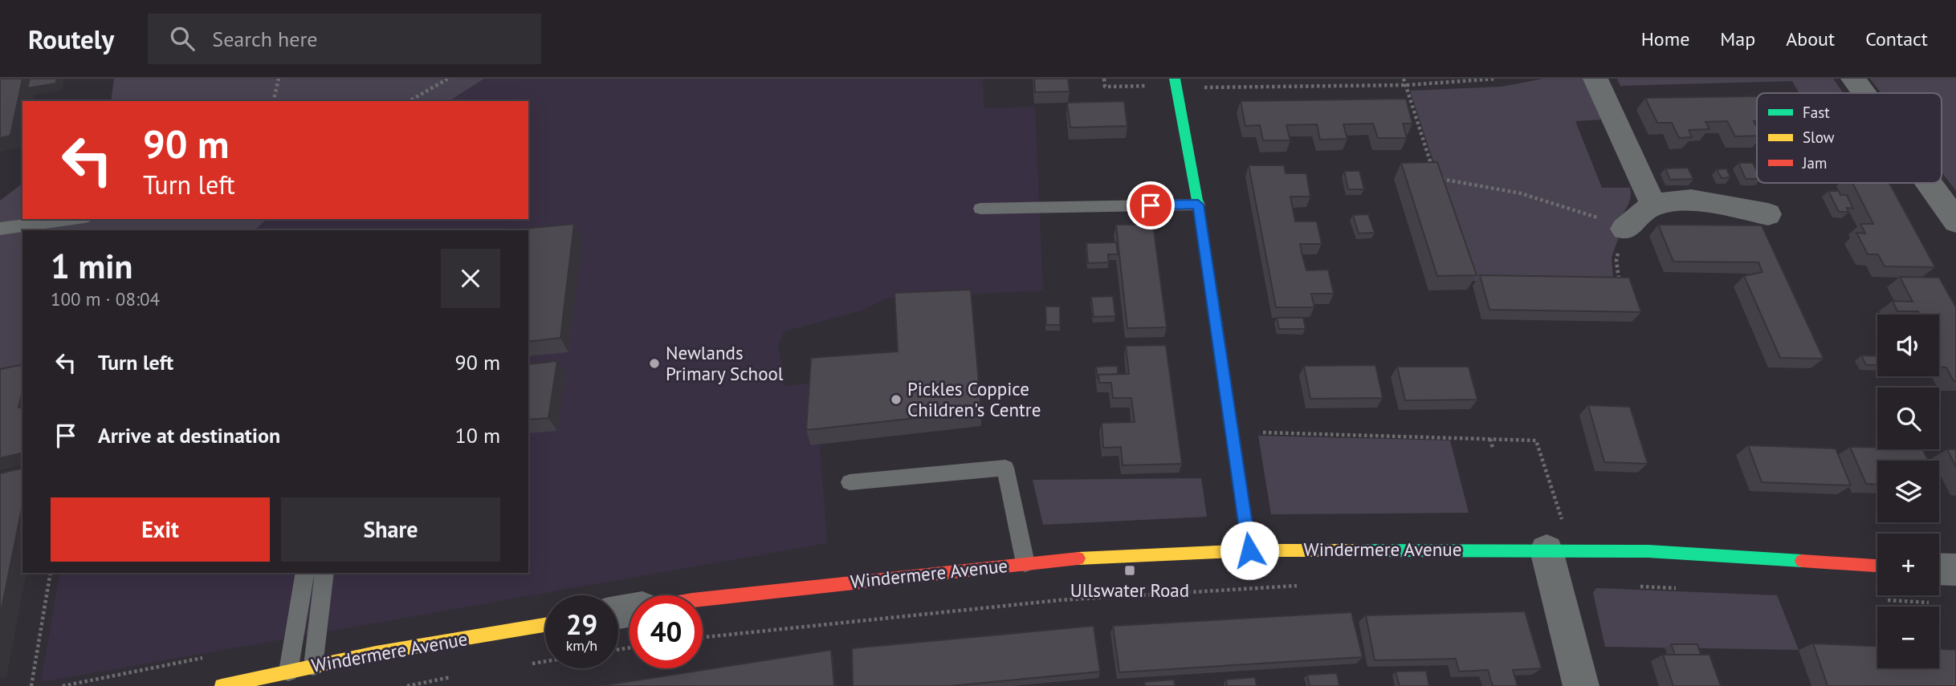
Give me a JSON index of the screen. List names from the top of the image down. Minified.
{"streets":{"street":["Windermere Avenue"]},"places":{"other":["Newlands Primary School","Pickles Coppice Children's Centre"],"transit":["Ullswater Road"]},"legend":["Fast","Slow","Jam"],"page":{"header":"Routely","search":"Search here","nav":["Home","Map","About","Contact"],"turn":["90 m","Turn left"],"heading":["1 min","100 m · 08:04"],"map_buttons":["+","−"],"list":[{"name":"Turn left","value":"90 m"},{"name":"Arrive at destination","value":"10 m"}],"buttons":["Exit","Share"],"speed":"29 km/h","limit":"40"}}
